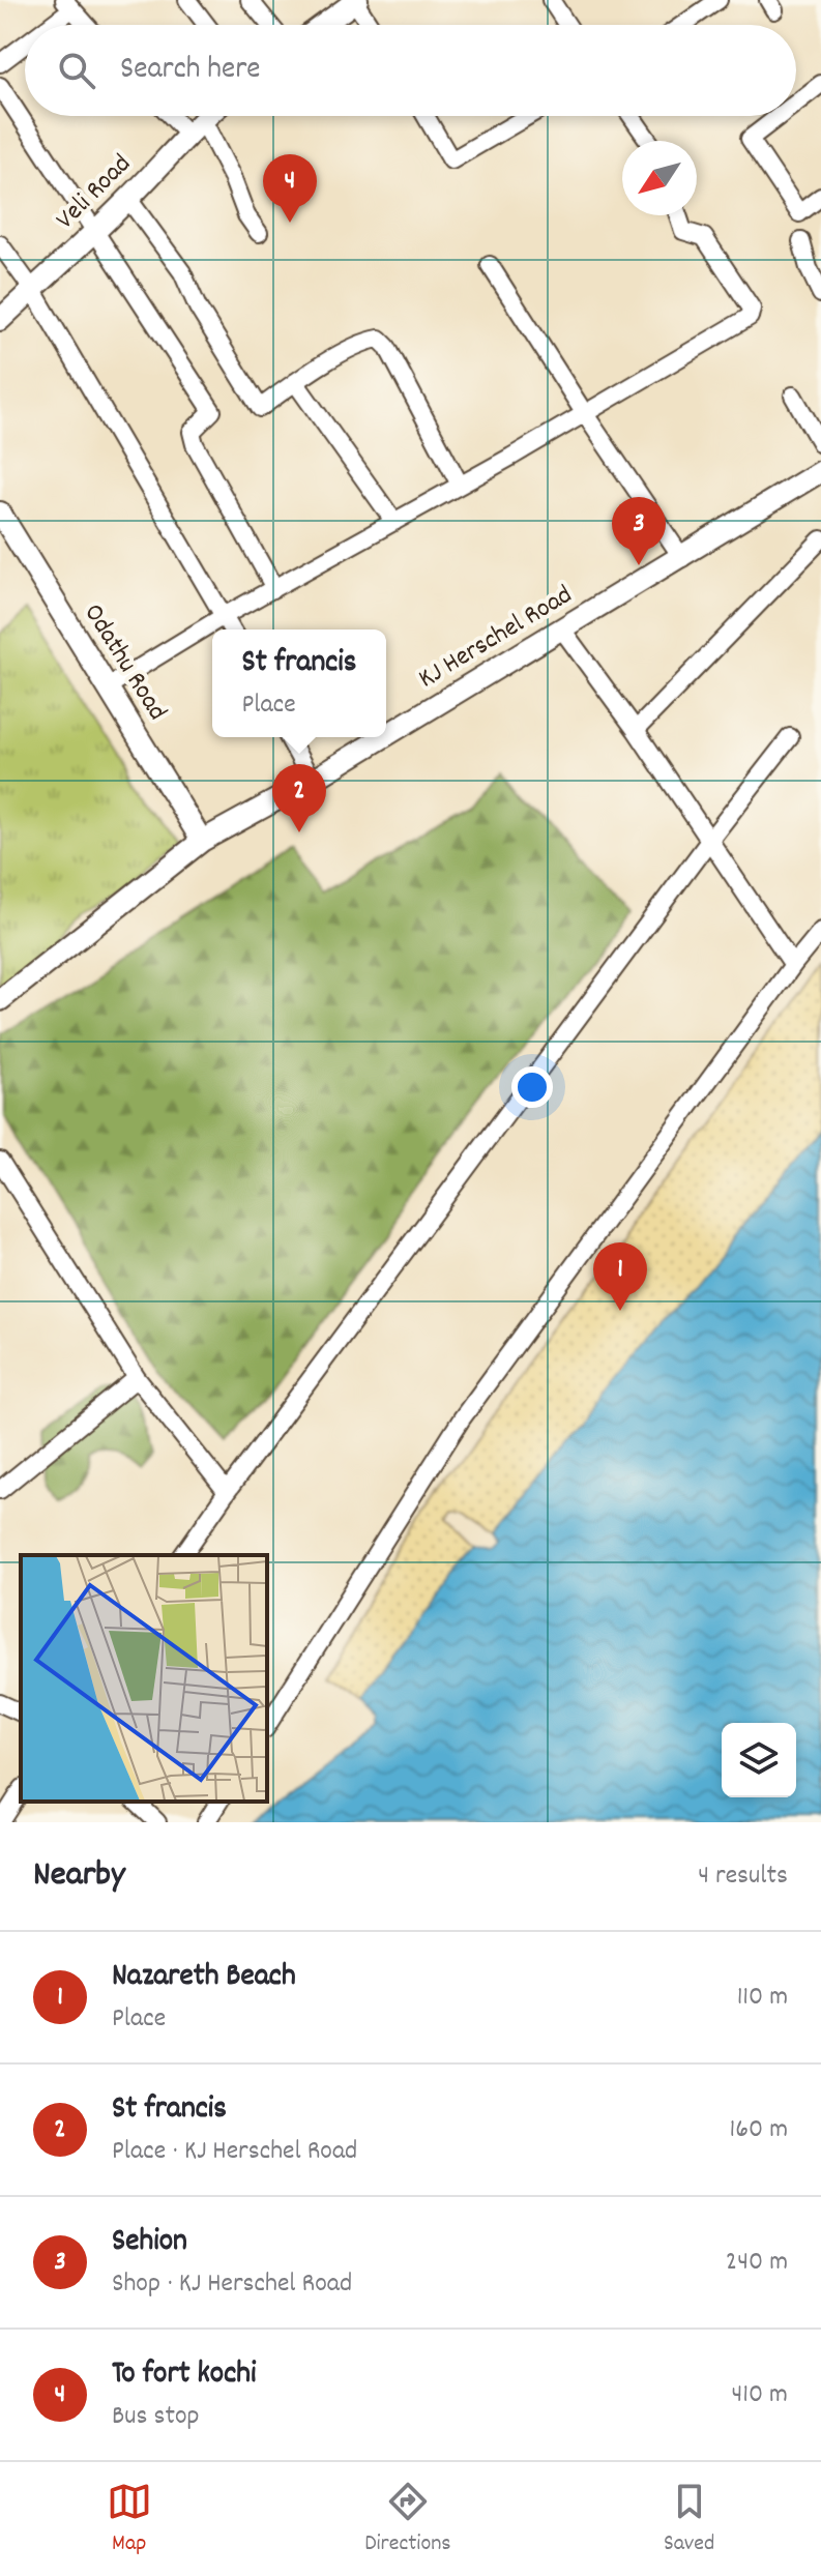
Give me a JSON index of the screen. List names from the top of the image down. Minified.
{"streets":{"main road":["Veli Road","KJ Herschel Road","Odathu Road"]},"crossings":[["KJ Herschel Road","Odathu Road"]],"north":"bottom left","page":{"search":"Search here","pins":["4","3","2","1"],"popup":["St francis","Place"],"heading":["Nearby","4 results"],"list":[{"mark":"1","name":"Nazareth Beach","note":"Place","value":"110 m"},{"mark":"2","name":"St francis","note":"Place · KJ Herschel Road","value":"160 m"},{"mark":"3","name":"Sehion","note":"Shop · KJ Herschel Road","value":"240 m"},{"mark":"4","name":"To fort kochi","note":"Bus stop","value":"410 m"}],"nav":["Map","Directions","Saved"]}}
